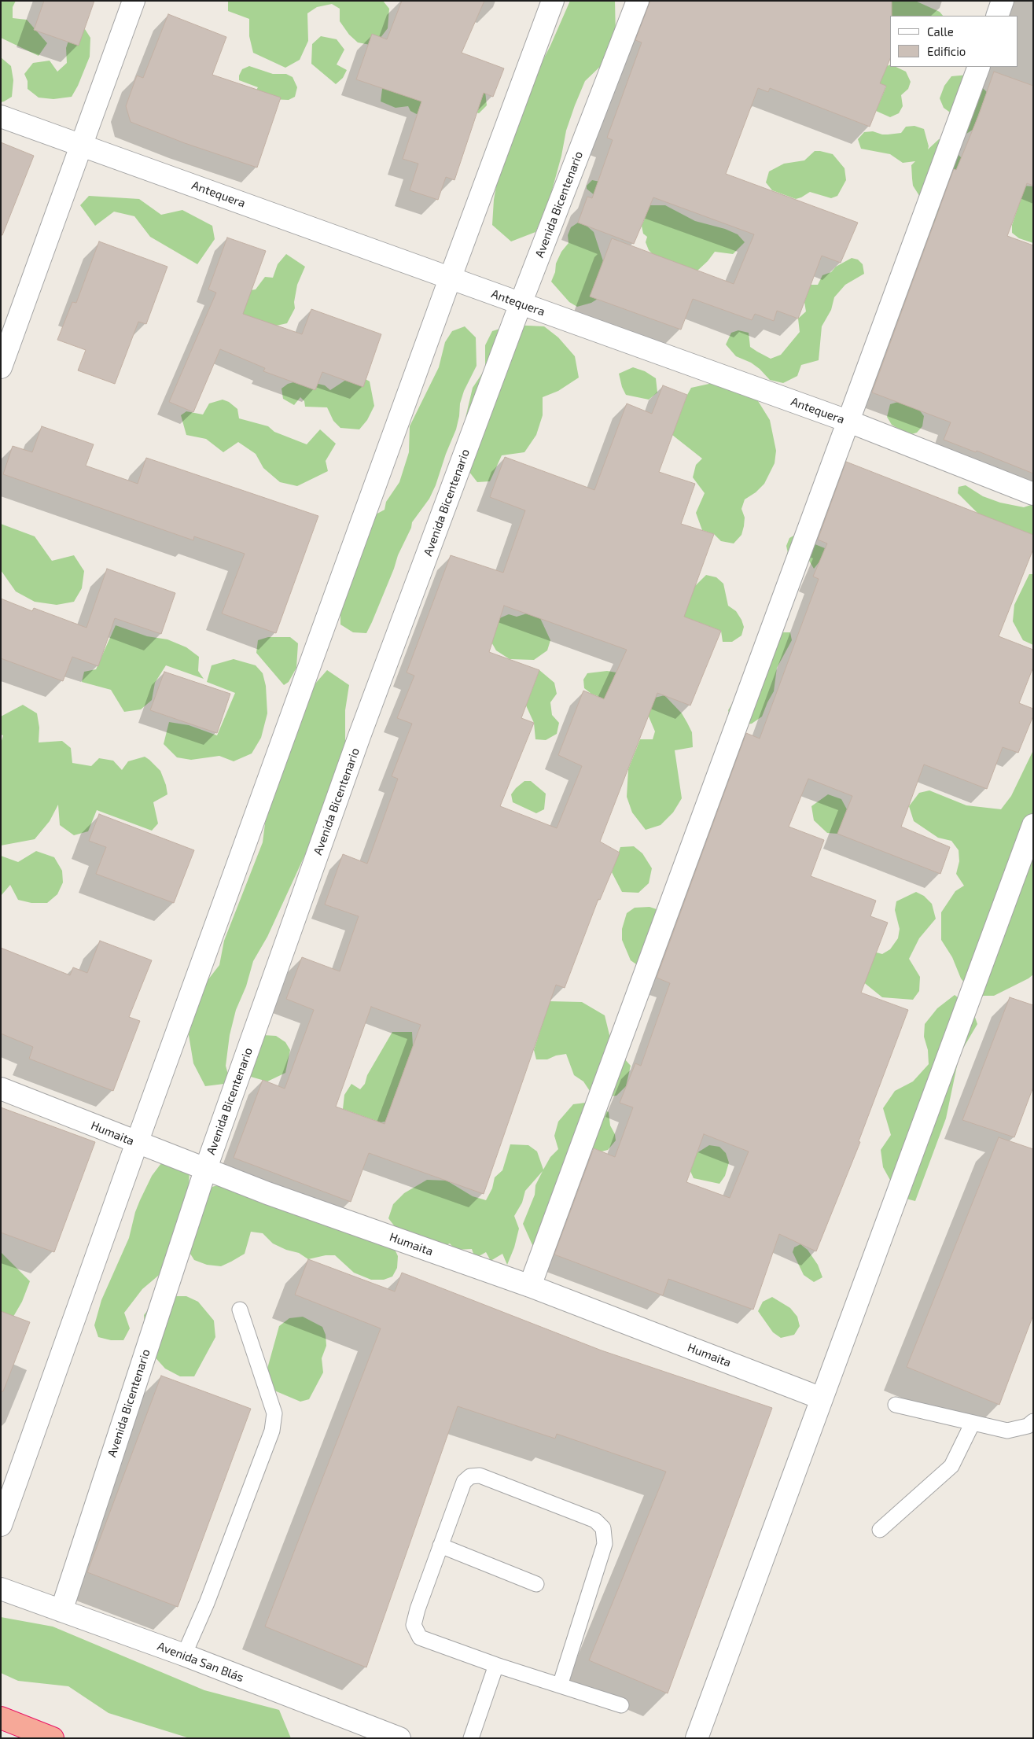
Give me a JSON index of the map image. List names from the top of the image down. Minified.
{"streets":{"street":["Antequera","Avenida Bicentenario","Humaita","Avenida San Blás"]},"crossings":[["Antequera","Avenida Bicentenario"],["Avenida Bicentenario","Humaita"],["Avenida Bicentenario","Avenida San Blás"]],"legend":["Calle","Edificio"]}
